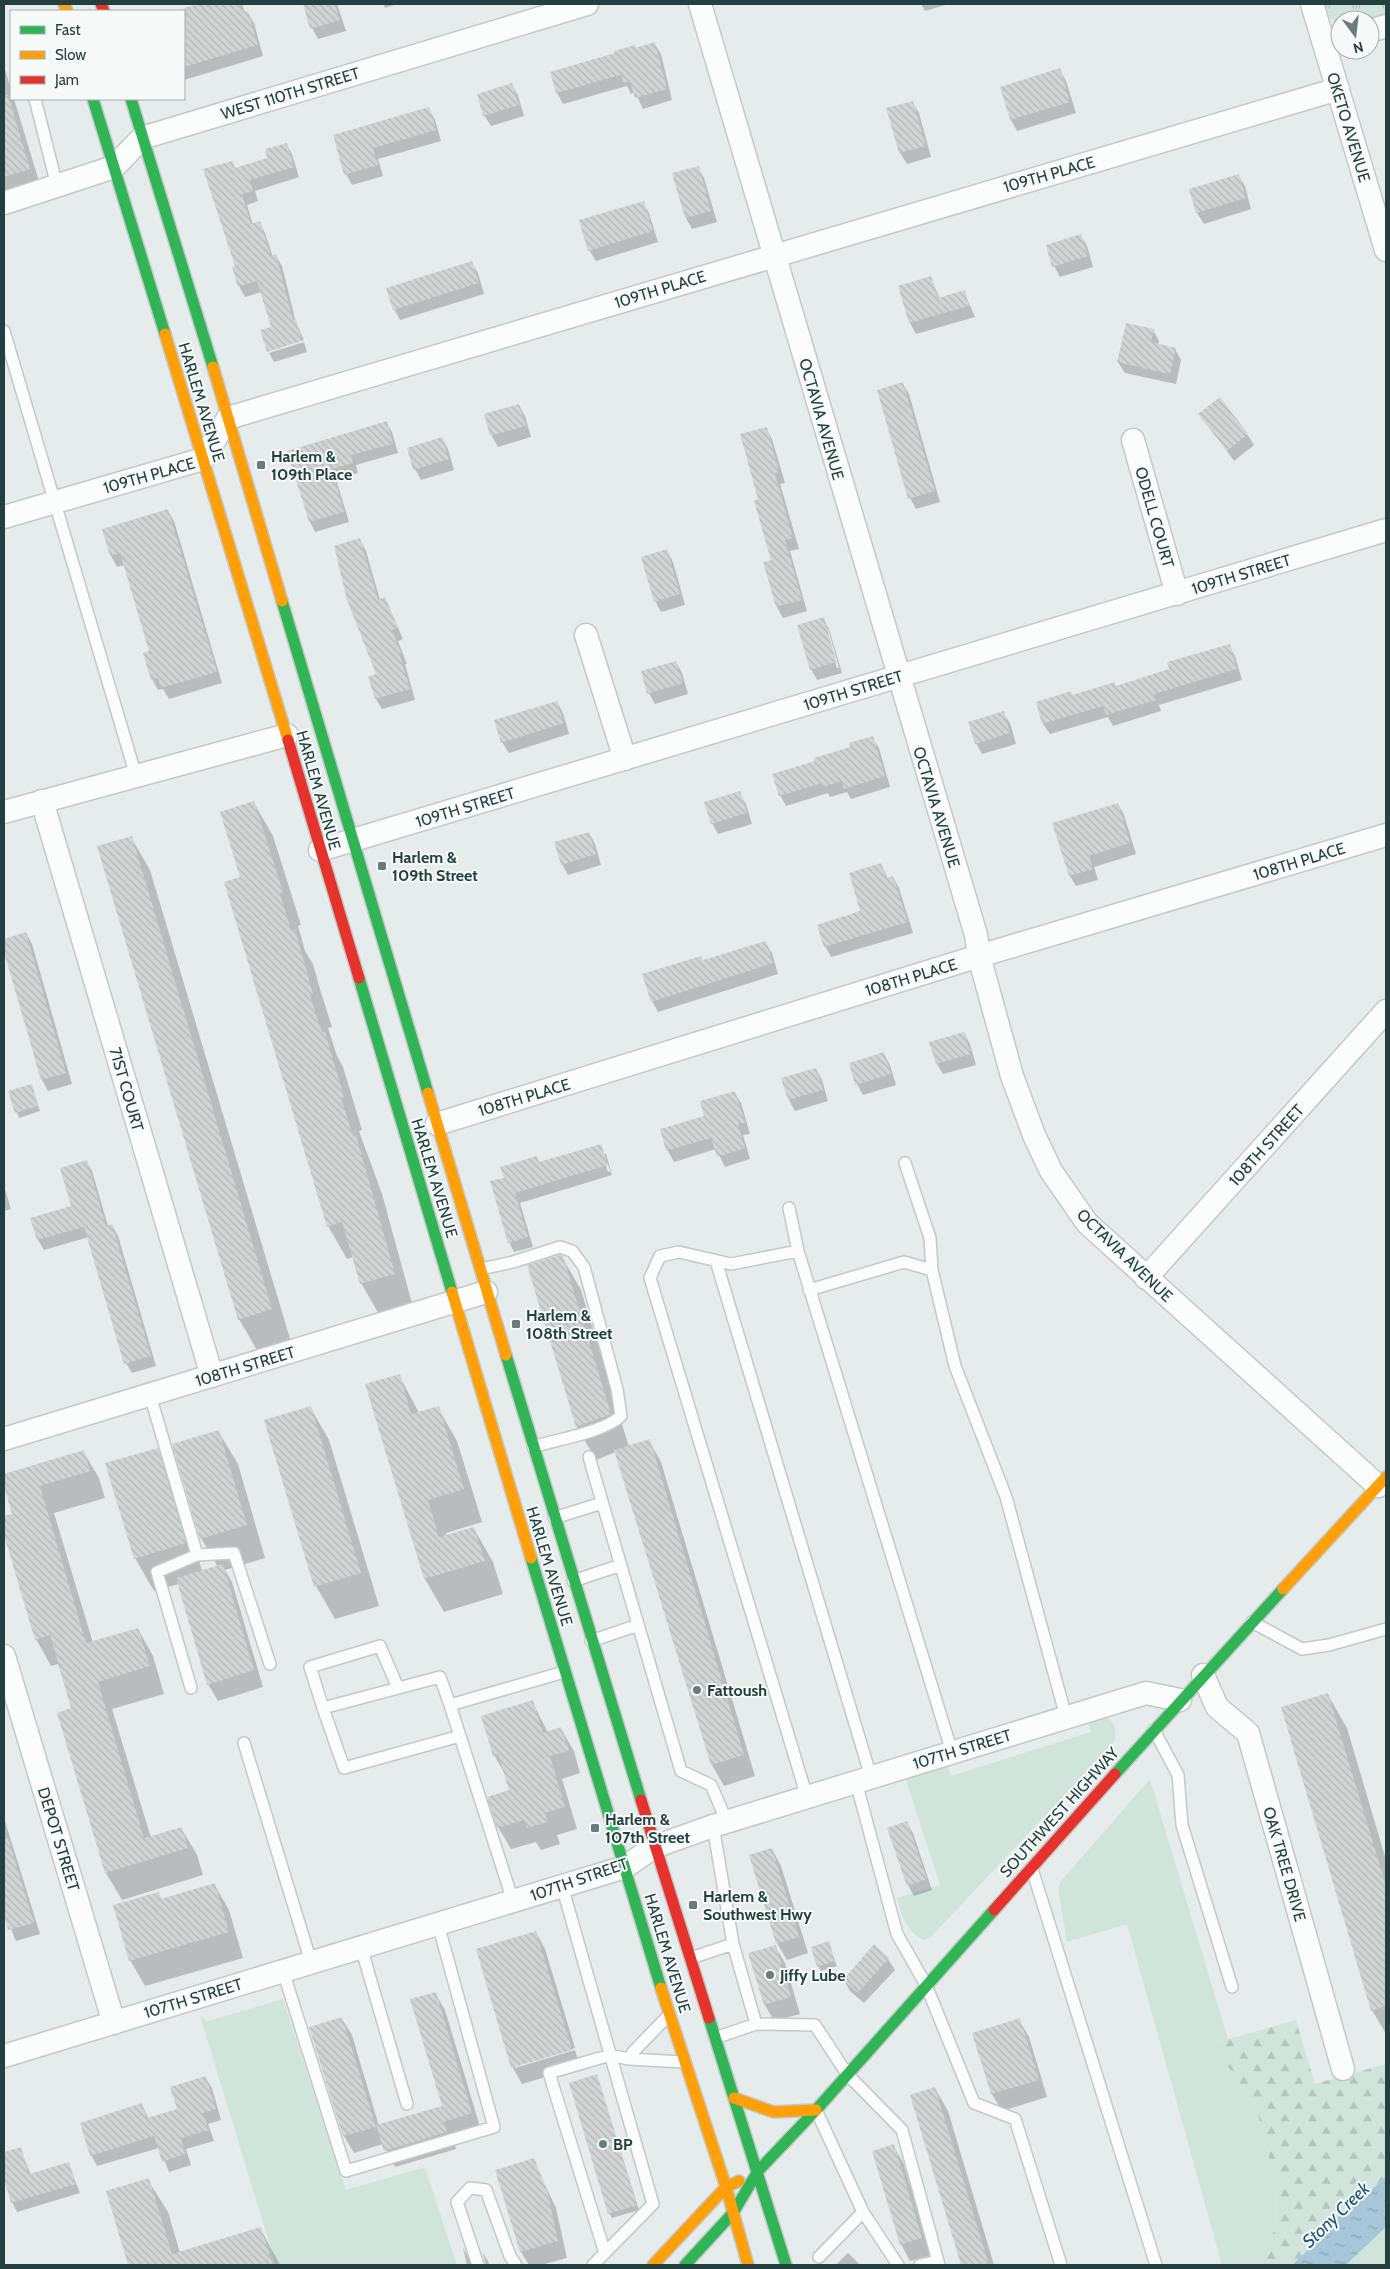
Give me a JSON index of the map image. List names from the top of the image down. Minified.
{"streets":{"main road":["HARLEM AVENUE","SOUTHWEST HIGHWAY"],"street":["WEST 110TH STREET","OKETO AVENUE","109TH PLACE","OCTAVIA AVENUE","ODELL COURT","109TH STREET","108TH PLACE","71ST COURT","108TH STREET","107TH STREET","DEPOT STREET","OAK TREE DRIVE"]},"crossings":[["WEST 110TH STREET","HARLEM AVENUE"],["OKETO AVENUE","109TH PLACE"],["109TH PLACE","HARLEM AVENUE"],["109TH PLACE","OCTAVIA AVENUE"],["HARLEM AVENUE","109TH STREET"],["HARLEM AVENUE","108TH PLACE"],["HARLEM AVENUE","108TH STREET"],["HARLEM AVENUE","107TH STREET"],["HARLEM AVENUE","SOUTHWEST HIGHWAY"],["OCTAVIA AVENUE","109TH STREET"],["OCTAVIA AVENUE","108TH PLACE"],["OCTAVIA AVENUE","108TH STREET"],["OCTAVIA AVENUE","SOUTHWEST HIGHWAY"],["ODELL COURT","109TH STREET"],["71ST COURT","108TH STREET"],["107TH STREET","SOUTHWEST HIGHWAY"],["107TH STREET","DEPOT STREET"],["SOUTHWEST HIGHWAY","OAK TREE DRIVE"]],"water":["Stony Creek"],"places":{"transit":["Harlem & 109th Place","Harlem & 109th Street","Harlem & 108th Street","Harlem & 107th Street","Harlem & Southwest Hwy"],"other":["Fattoush","Jiffy Lube","BP"]},"legend":["Fast","Slow","Jam"],"north":"bottom"}
